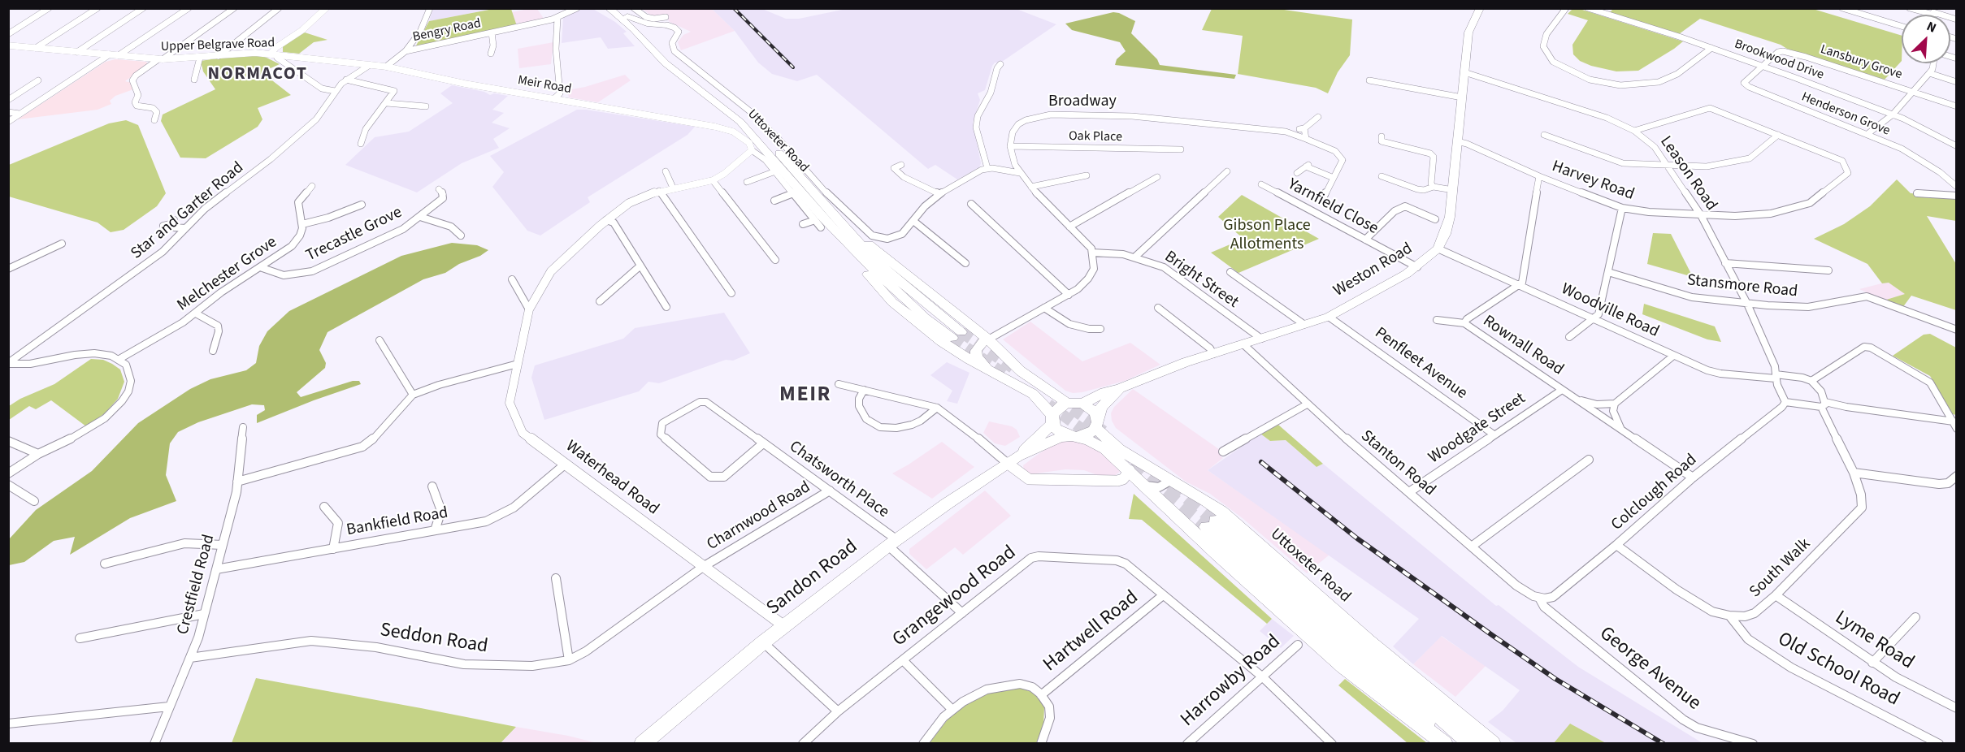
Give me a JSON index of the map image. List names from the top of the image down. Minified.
{"streets":{"highway":["Uttoxeter Road","Weston Road","Sandon Road"],"street":["Bengry Road","Upper Belgrave Road","Brookwood Drive","Lansbury Grove","Meir Road","Broadway","Henderson Grove","Oak Place","Leason Road","Harvey Road","Yarnfield Close","Star and Garter Road","Trecastle Grove","Melchester Grove","Bright Street","Stansmore Road","Woodville Road","Rownall Road","Penfleet Avenue","Woodgate Street","Stanton Road","Waterhead Road","Chatsworth Place","Colclough Road","Charnwood Road","Bankfield Road","South Walk","Crestfield Road","Grangewood Road","Hartwell Road","Seddon Road","Lyme Road","George Avenue","Old School Road","Harrowby Road"]},"crossings":[["Upper Belgrave Road","Meir Road"],["Upper Belgrave Road","Star and Garter Road"],["Brookwood Drive","Lansbury Grove"],["Brookwood Drive","Henderson Grove"],["Lansbury Grove","Henderson Grove"],["Meir Road","Star and Garter Road"],["Broadway","Oak Place"],["Uttoxeter Road","Weston Road"],["Uttoxeter Road","Sandon Road"],["Leason Road","Harvey Road"],["Leason Road","Weston Road"],["Leason Road","Stansmore Road"],["Leason Road","Woodville Road"],["Leason Road","Colclough Road"],["Harvey Road","Weston Road"],["Yarnfield Close","Weston Road"],["Trecastle Grove","Melchester Grove"],["Weston Road","Bright Street"],["Weston Road","Woodville Road"],["Weston Road","Penfleet Avenue"],["Weston Road","Stanton Road"],["Weston Road","Sandon Road"],["Woodville Road","Rownall Road"],["Woodville Road","South Walk"],["Rownall Road","Woodgate Street"],["Rownall Road","Colclough Road"],["Penfleet Avenue","Woodgate Street"],["Woodgate Street","Stanton Road"],["Stanton Road","Colclough Road"],["Stanton Road","George Avenue"],["Waterhead Road","Charnwood Road"],["Waterhead Road","Bankfield Road"],["Waterhead Road","Sandon Road"],["Waterhead Road","Seddon Road"],["Chatsworth Place","Charnwood Road"],["Chatsworth Place","Sandon Road"],["Chatsworth Place","Grangewood Road"],["Colclough Road","South Walk"],["Colclough Road","George Avenue"],["Charnwood Road","Seddon Road"],["Bankfield Road","Crestfield Road"],["South Walk","Lyme Road"],["South Walk","Old School Road"],["Crestfield Road","Seddon Road"],["Grangewood Road","Hartwell Road"],["Grangewood Road","Harrowby Road"]],"districts":["NORMACOT","MEIR"],"parks":["Gibson Place Allotments"],"north":"top right"}
